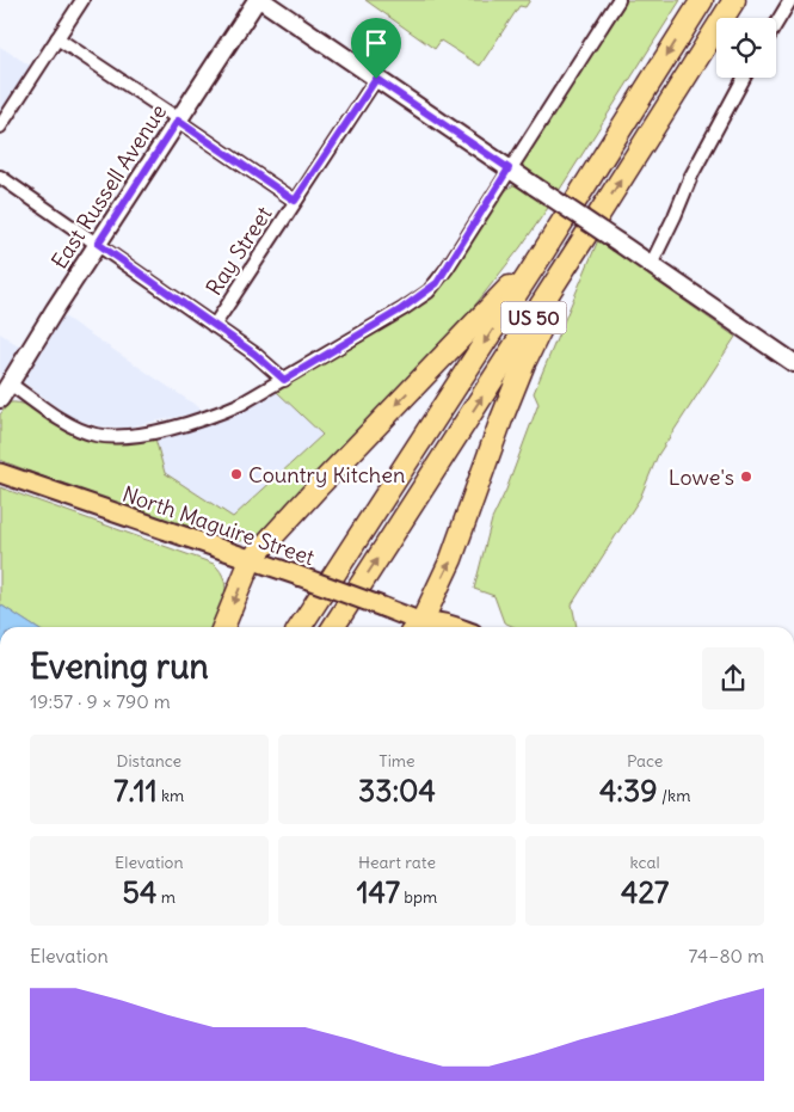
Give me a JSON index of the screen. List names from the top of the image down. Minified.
{"streets":{"highway":["US 50"],"main road":["East Russell Avenue","North Maguire Street"],"street":["Ray Street"]},"places":["Country Kitchen","Lowe's"],"page":{"heading":["Evening run","19:57 · 9 × 790 m"],"stats":[["Distance","7.11 km"],["Time","33:04"],["Pace","4:39 /km"],["Elevation","54 m"],["Heart rate","147 bpm"],["kcal","427"]],"chart":["Elevation","74–80 m"]}}
